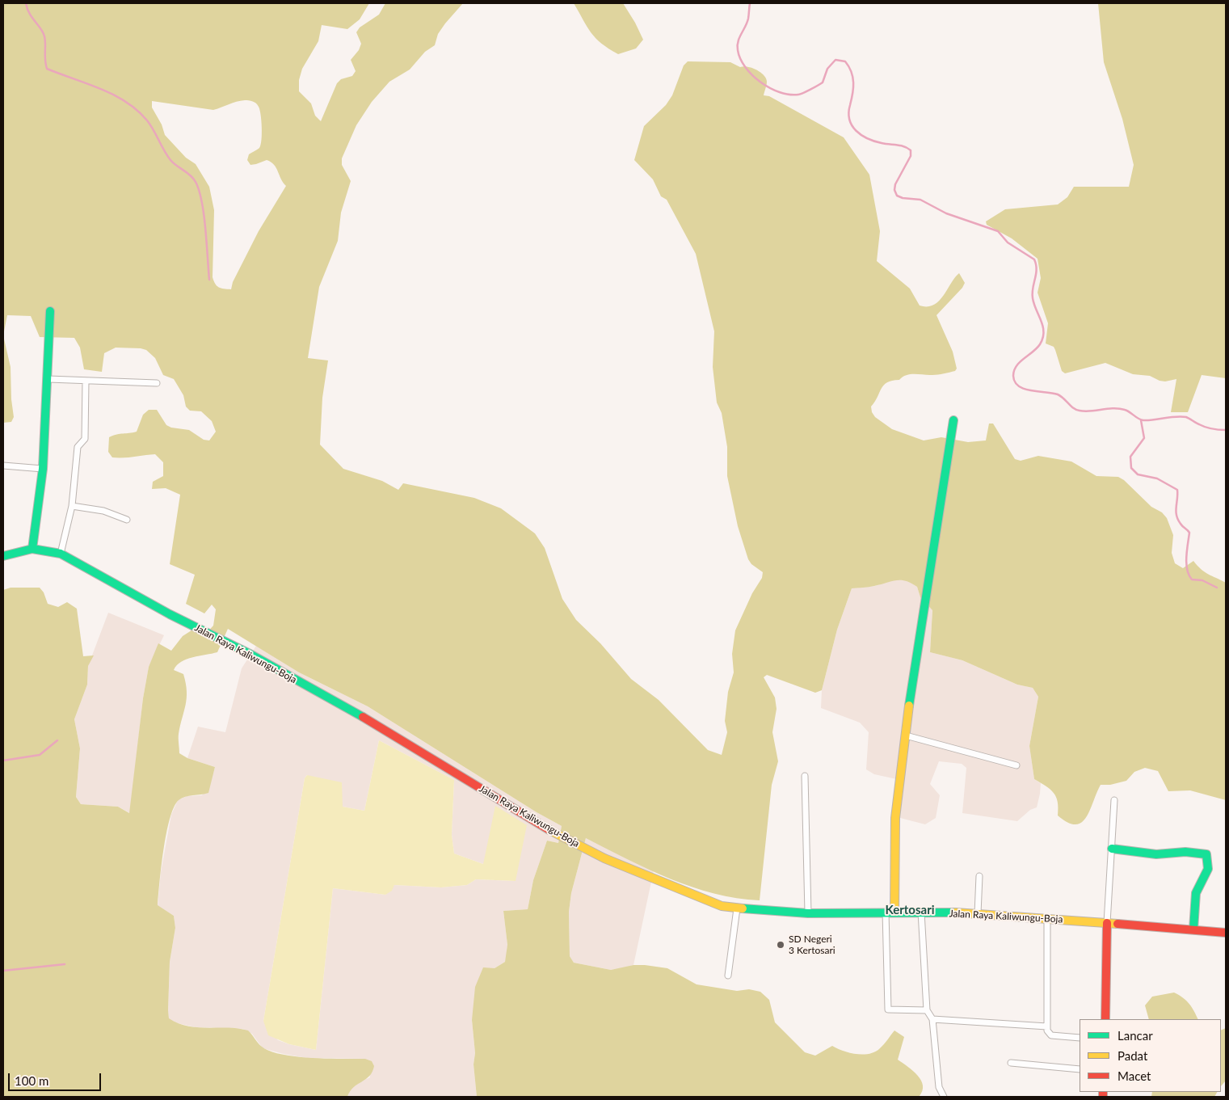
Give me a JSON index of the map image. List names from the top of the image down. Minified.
{"streets":{"main road":["Jalan Raya Kaliwungu-Boja"]},"districts":["Kertosari"],"places":["SD Negeri 3 Kertosari"],"legend":["Lancar","Padat","Macet"],"scale_bar":"100 m"}
